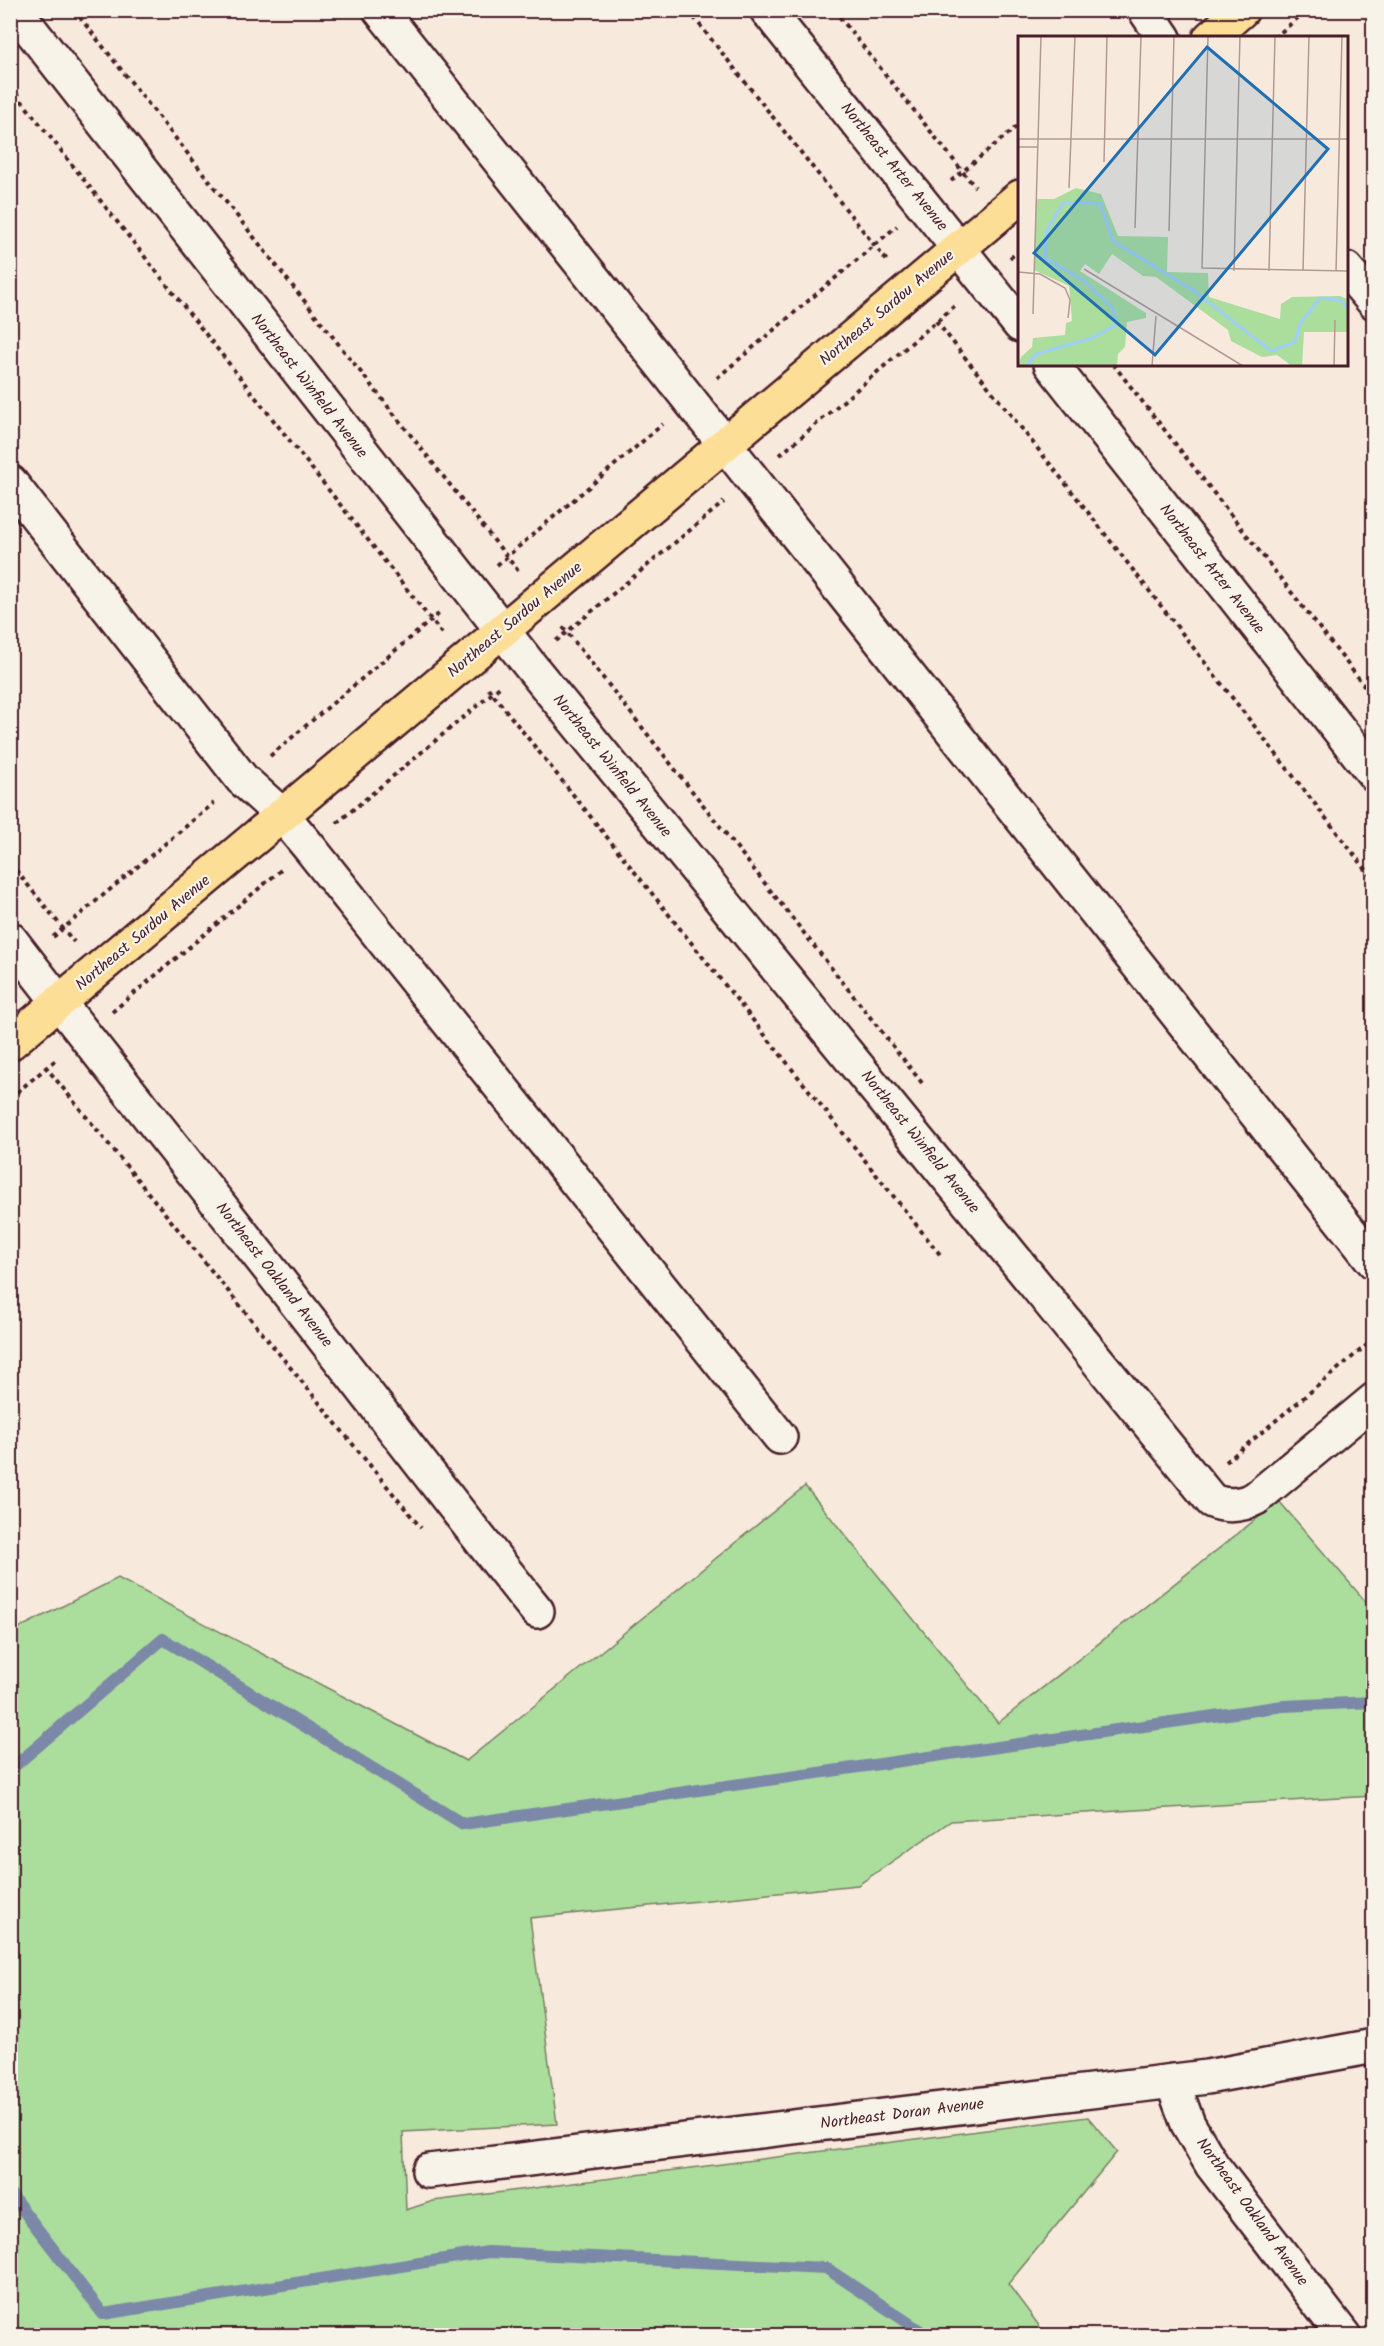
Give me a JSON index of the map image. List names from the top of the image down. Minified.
{"streets":{"main road":["Northeast Sardou Avenue"],"street":["Northeast Arter Avenue","Northeast Winfield Avenue","Northeast Oakland Avenue","Northeast Doran Avenue"]},"crossings":[["Northeast Arter Avenue","Northeast Sardou Avenue"],["Northeast Sardou Avenue","Northeast Winfield Avenue"],["Northeast Sardou Avenue","Northeast Oakland Avenue"],["Northeast Oakland Avenue","Northeast Doran Avenue"]]}
